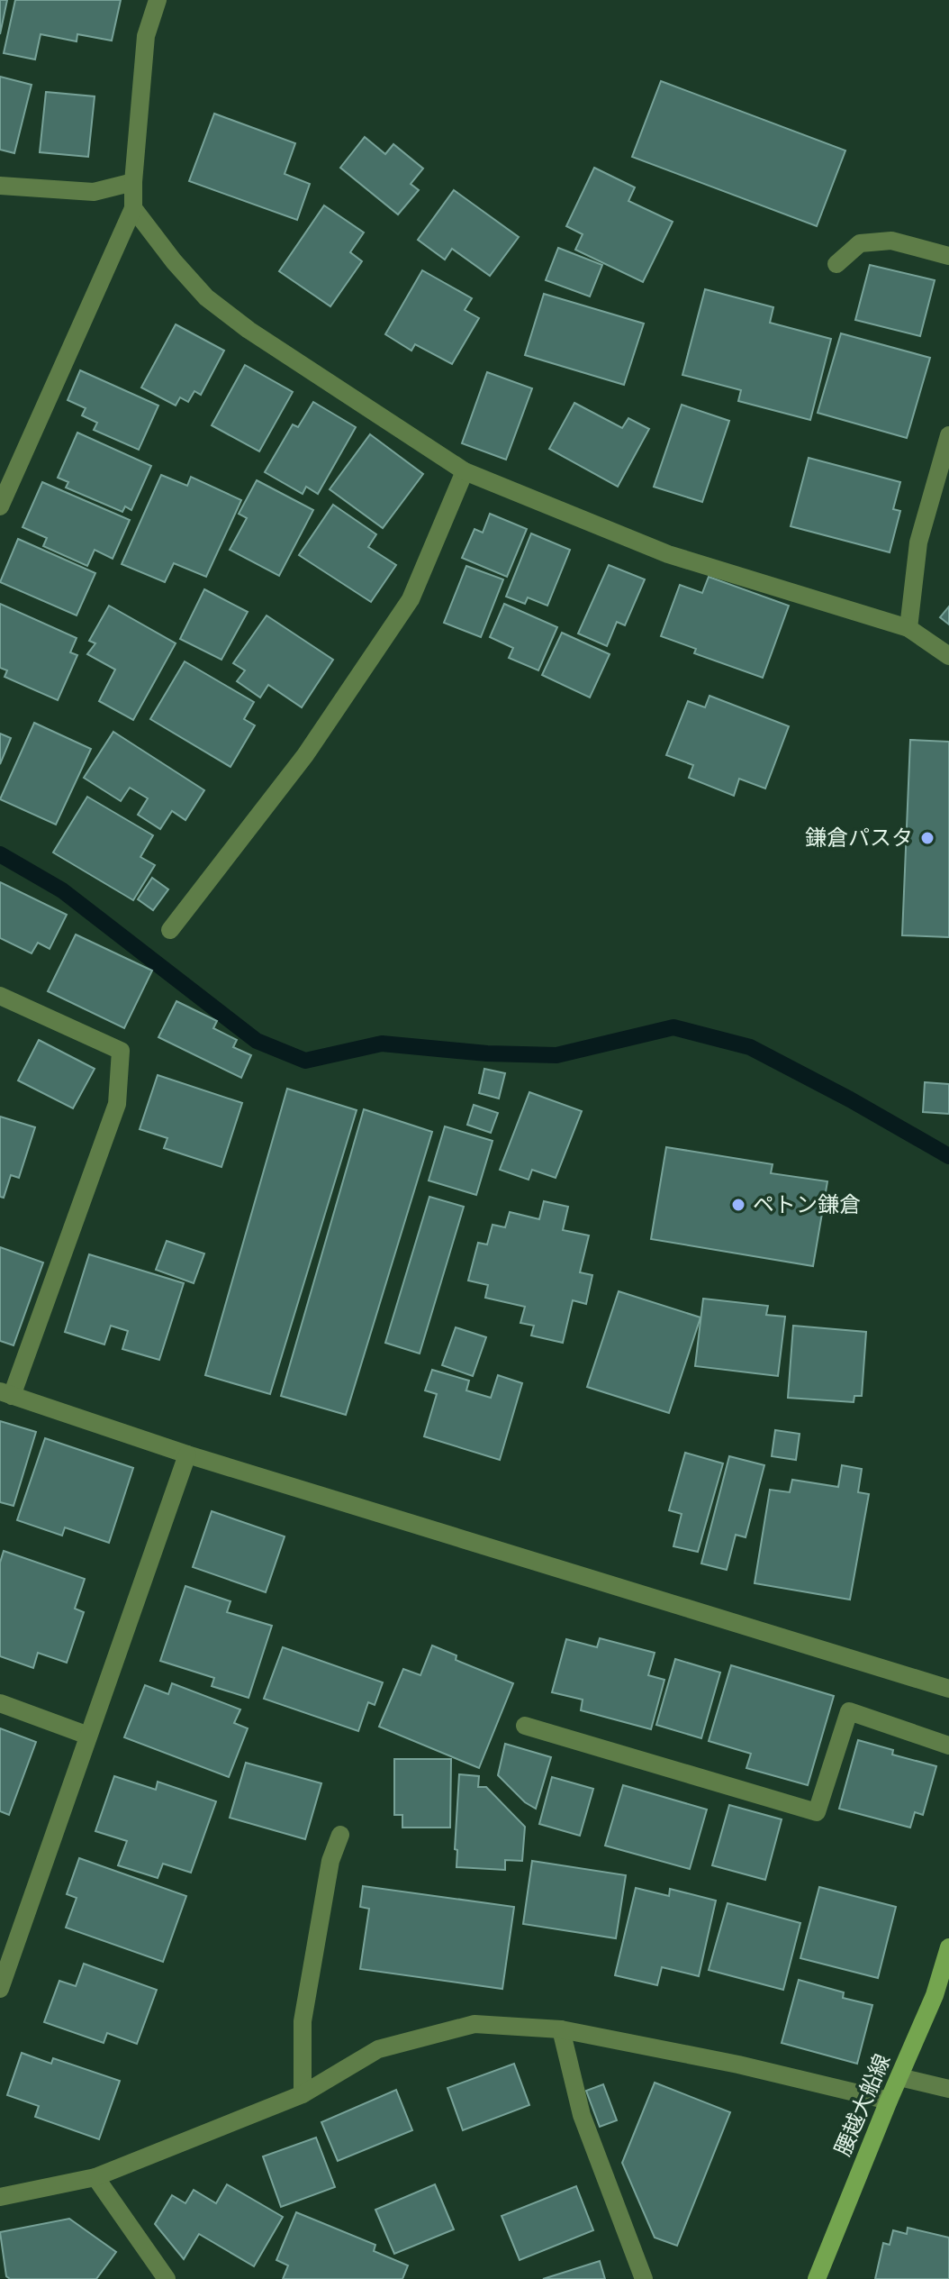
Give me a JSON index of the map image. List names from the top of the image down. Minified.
{"streets":{"main road":["腰越大船線"]},"places":["鎌倉パスタ","ペトン鎌倉"]}
